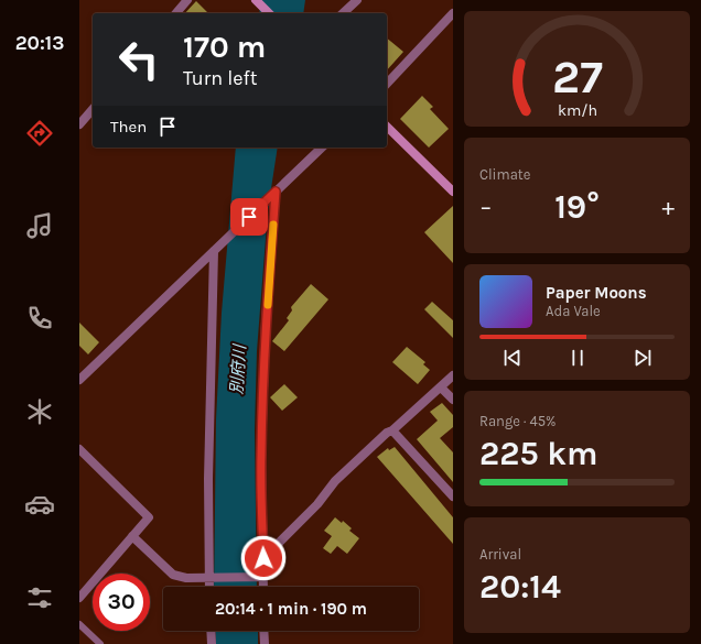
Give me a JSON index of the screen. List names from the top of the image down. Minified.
{"water":["別府川"],"page":{"tabs":"20:13","turn":["170 m","Turn left"],"then":"Then","tile":["Climate",["Range · 45%","225 km"],["Arrival","20:14"]],"heat":["−","19°","+"],"song":["Paper Moons","Ada Vale"],"limit":"30","trip":"20:14 · 1 min · 190 m","gauge":["27","km/h"]}}
